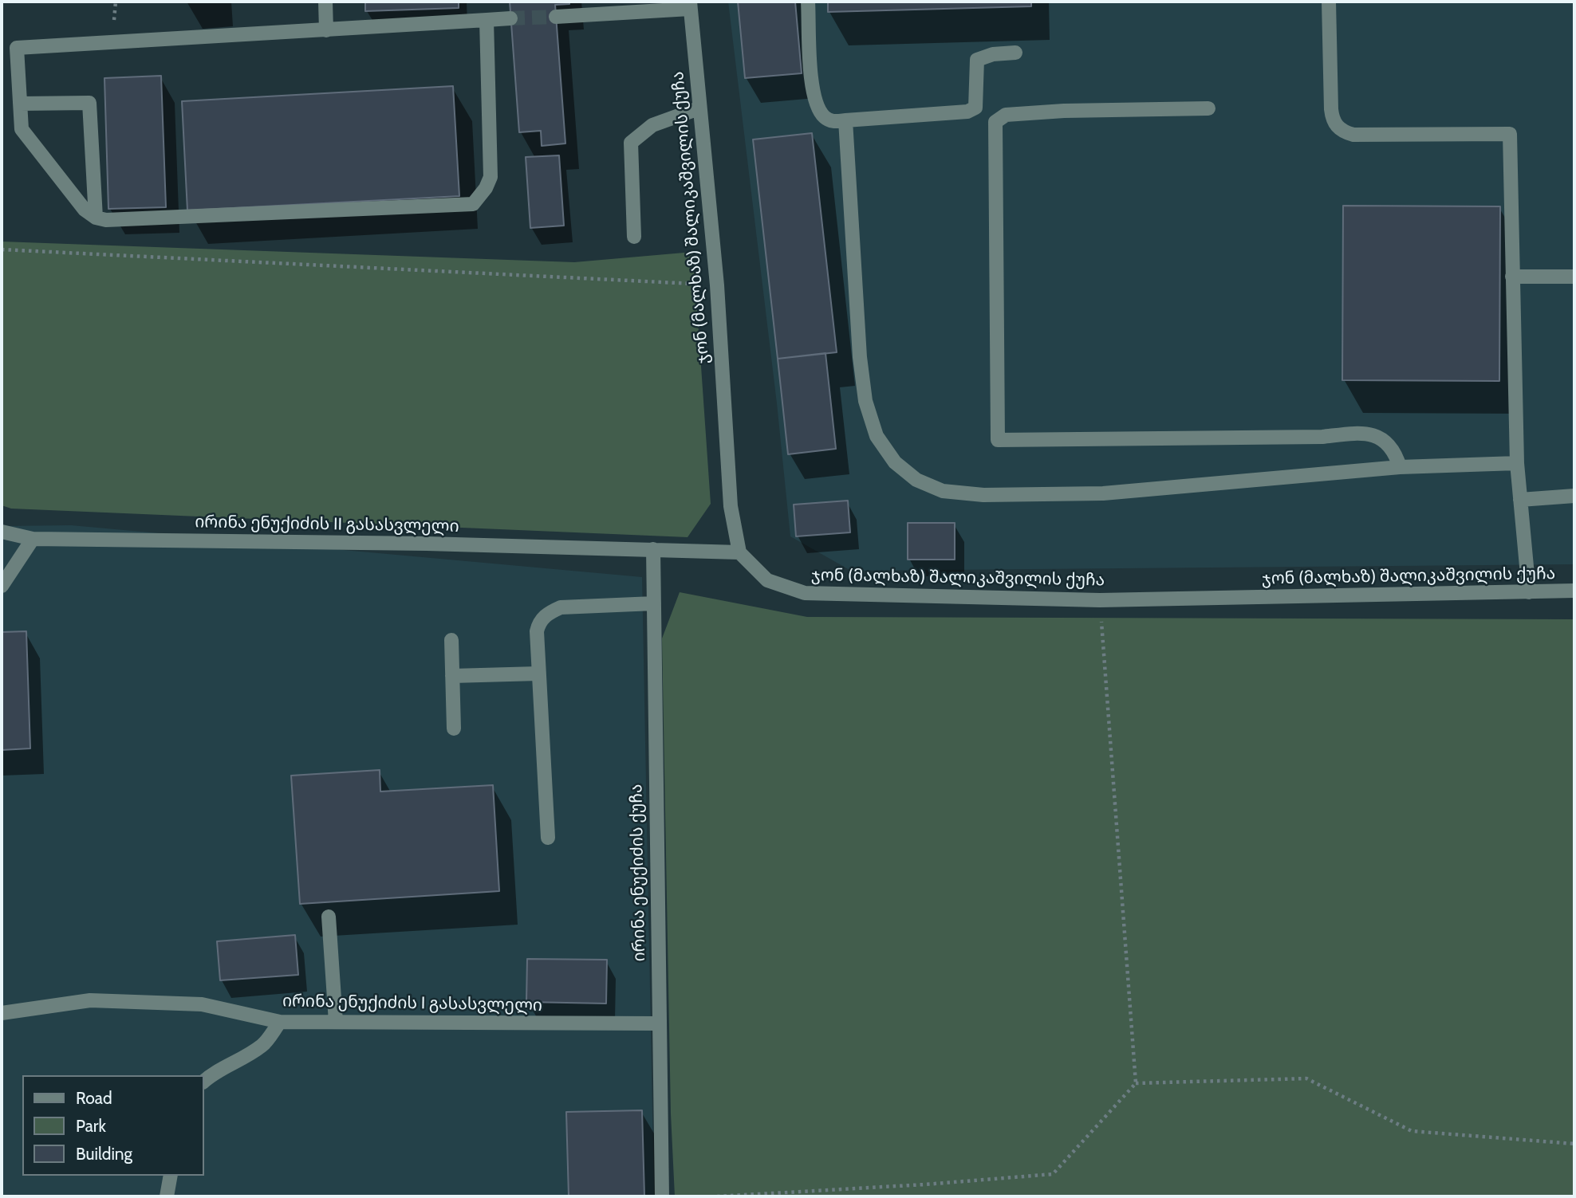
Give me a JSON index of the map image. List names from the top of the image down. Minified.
{"streets":{"street":["ჯონ (მალხაზ) შალიკაშვილის ქუჩა","ირინა ენუქიძის II გასასვლელი","ირინა ენუქიძის ქუჩა","ირინა ენუქიძის I გასასვლელი"]},"crossings":[["ჯონ (მალხაზ) შალიკაშვილის ქუჩა","ირინა ენუქიძის II გასასვლელი"],["ირინა ენუქიძის II გასასვლელი","ირინა ენუქიძის ქუჩა"],["ირინა ენუქიძის ქუჩა","ირინა ენუქიძის I გასასვლელი"]],"legend":["Road","Park","Building"]}
